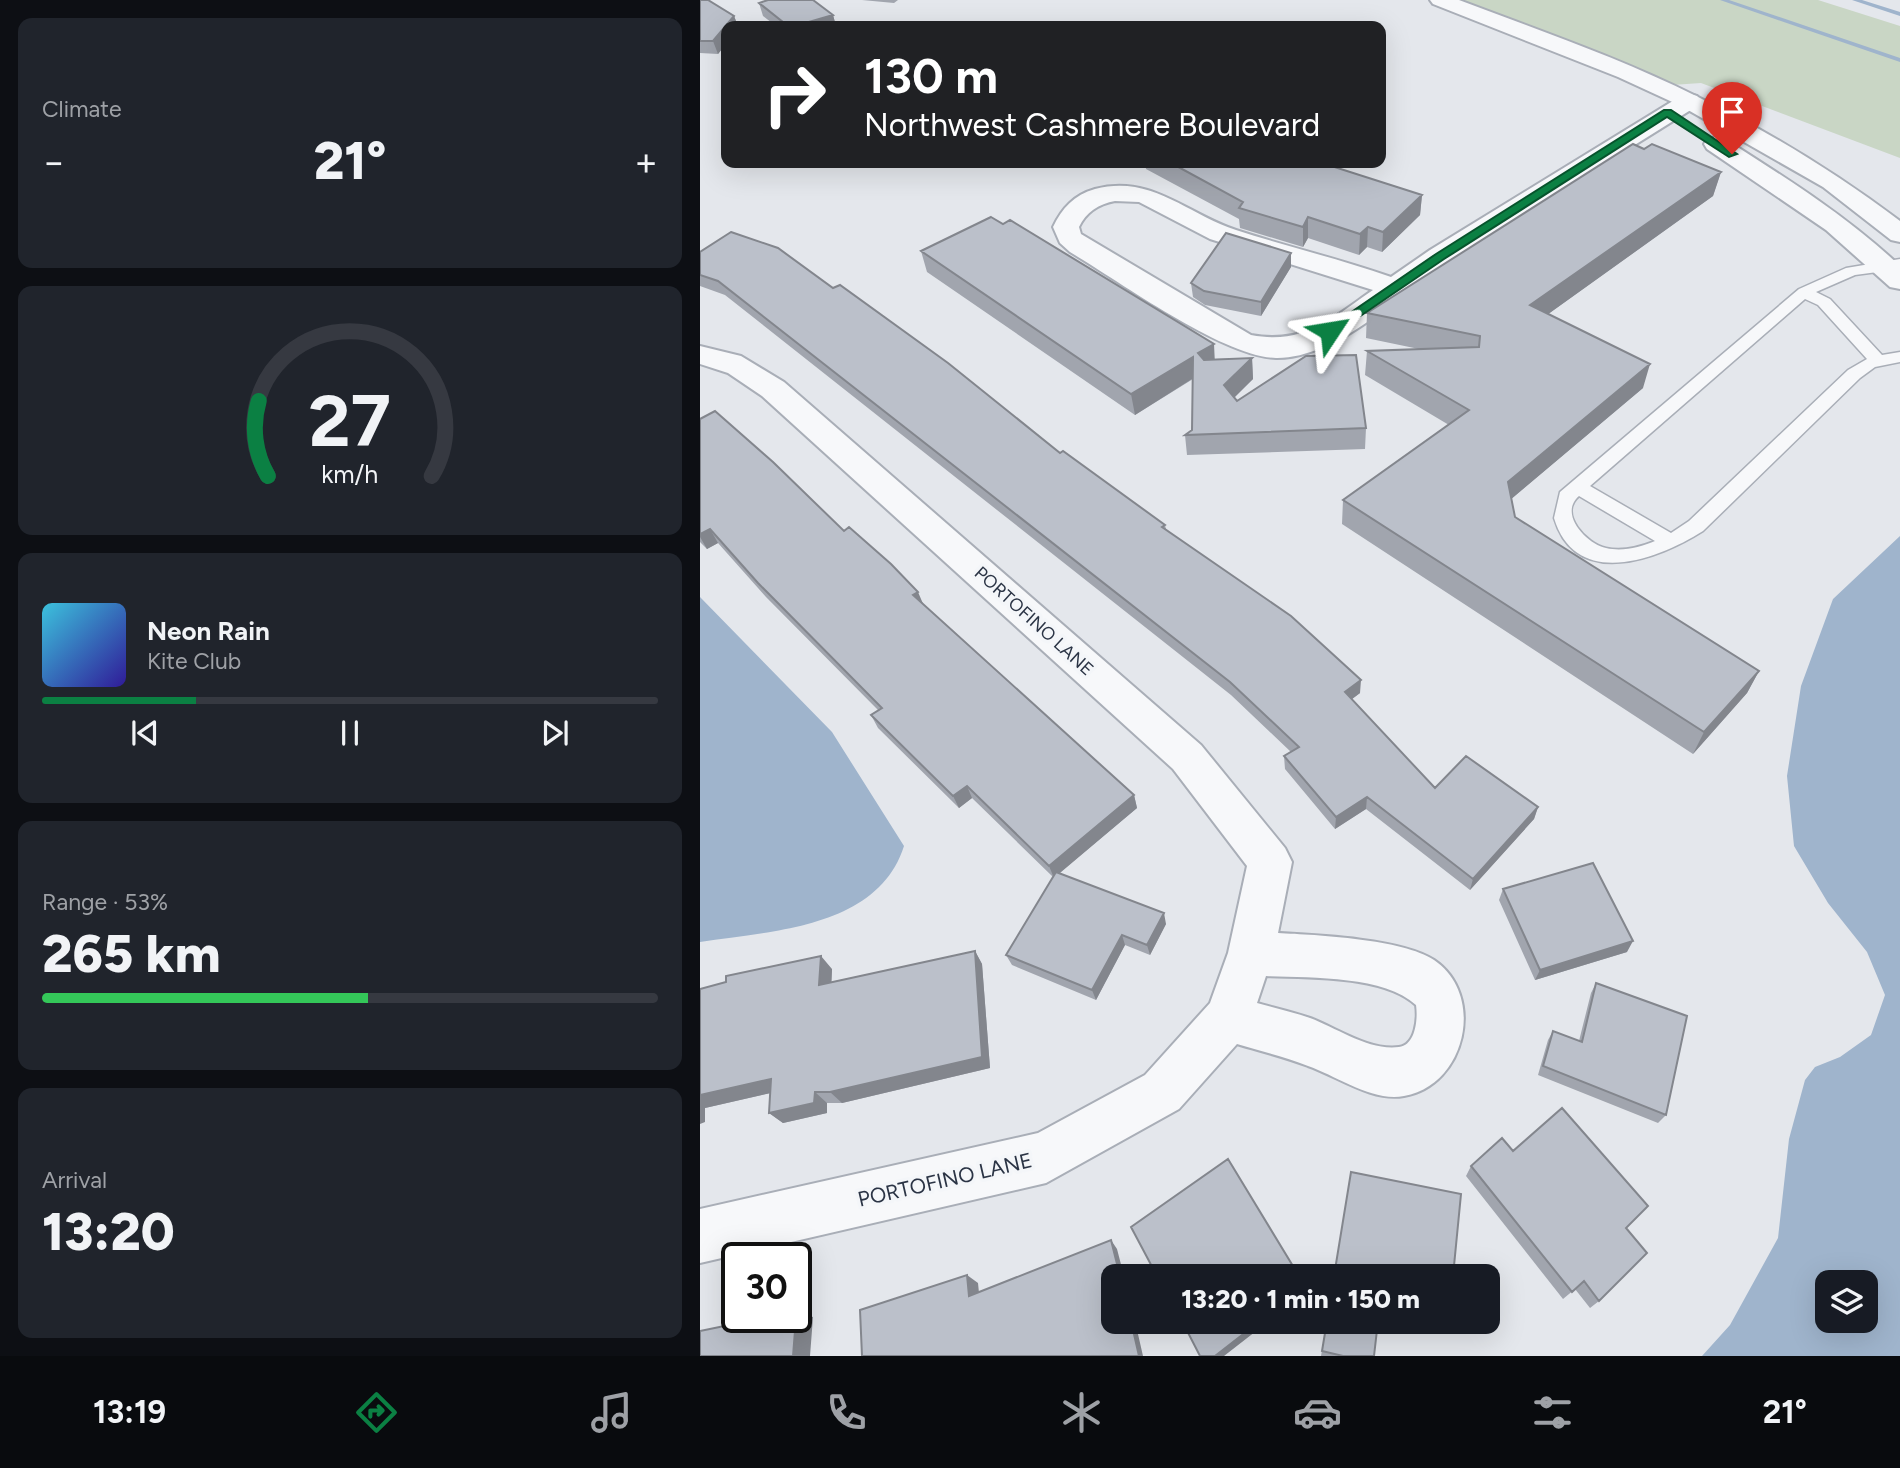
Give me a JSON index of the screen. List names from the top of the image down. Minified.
{"streets":{"street":["PORTOFINO LANE"]},"page":{"tile":["Climate",["Range · 53%","265 km"],["Arrival","13:20"]],"turn":["130 m","Northwest Cashmere Boulevard"],"heat":["−","21°","+"],"song":["Neon Rain","Kite Club"],"limit":"30","trip":"13:20 · 1 min · 150 m","tabs":["13:19","21°"],"gauge":["27","km/h"]}}
